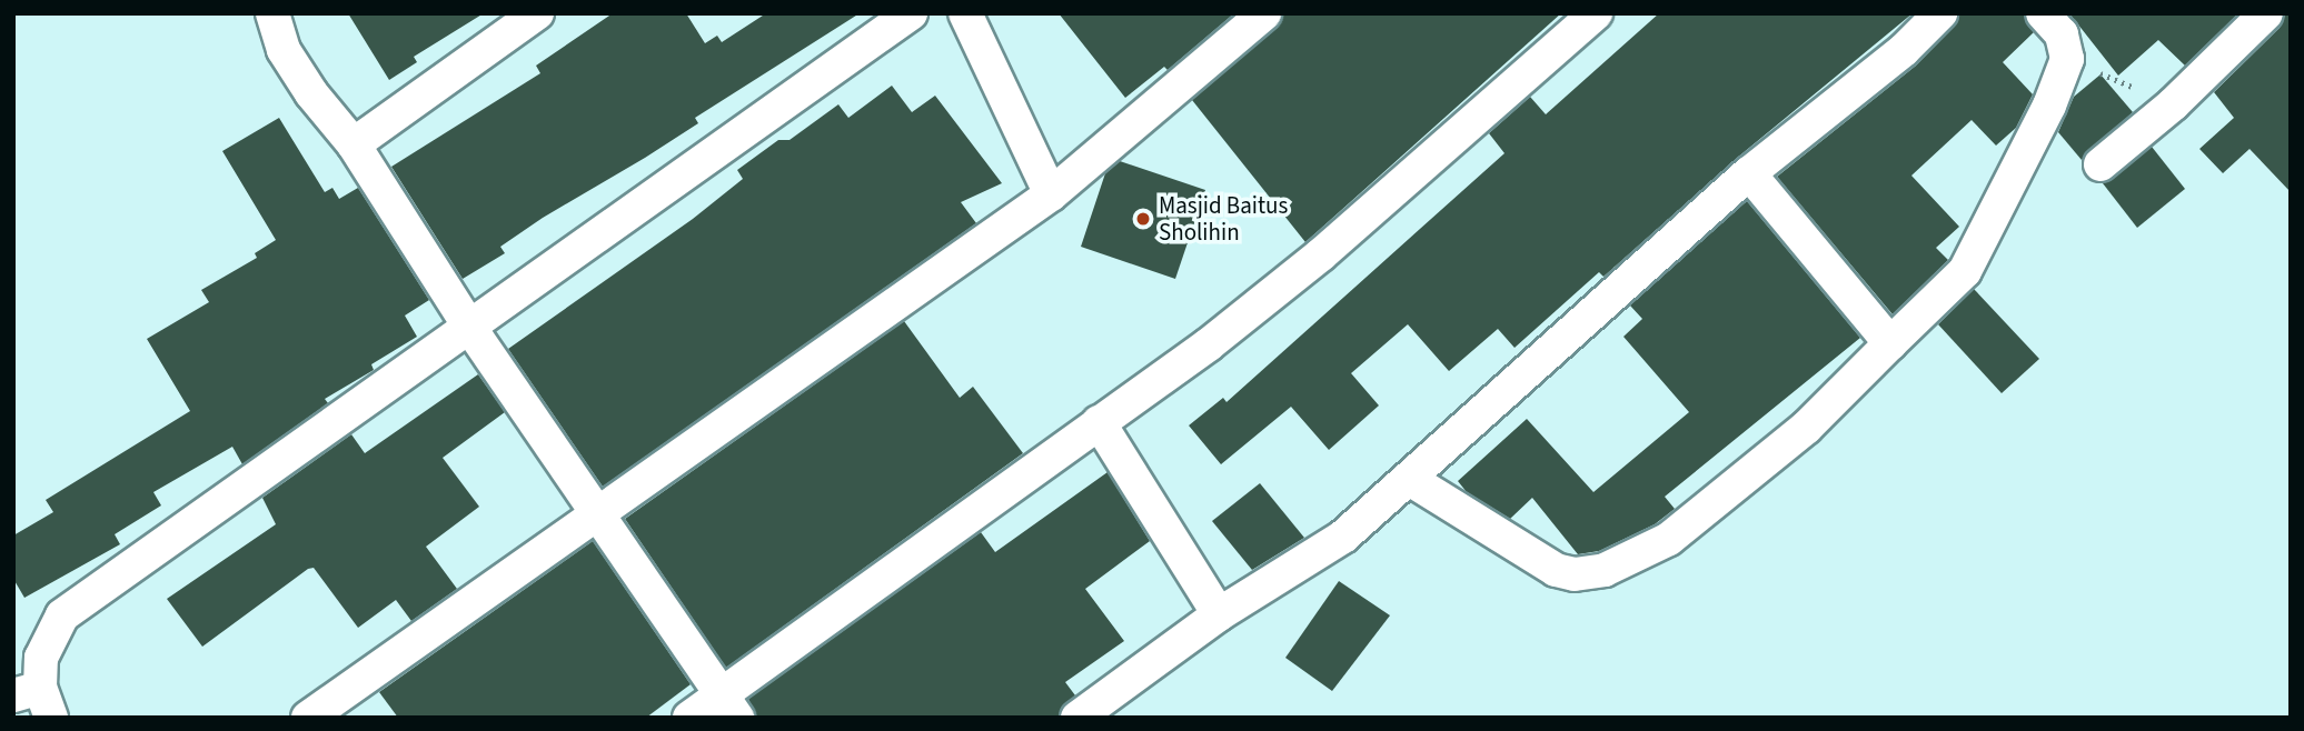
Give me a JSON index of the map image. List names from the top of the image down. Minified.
{"places":["Masjid Baitus Sholihin"]}
